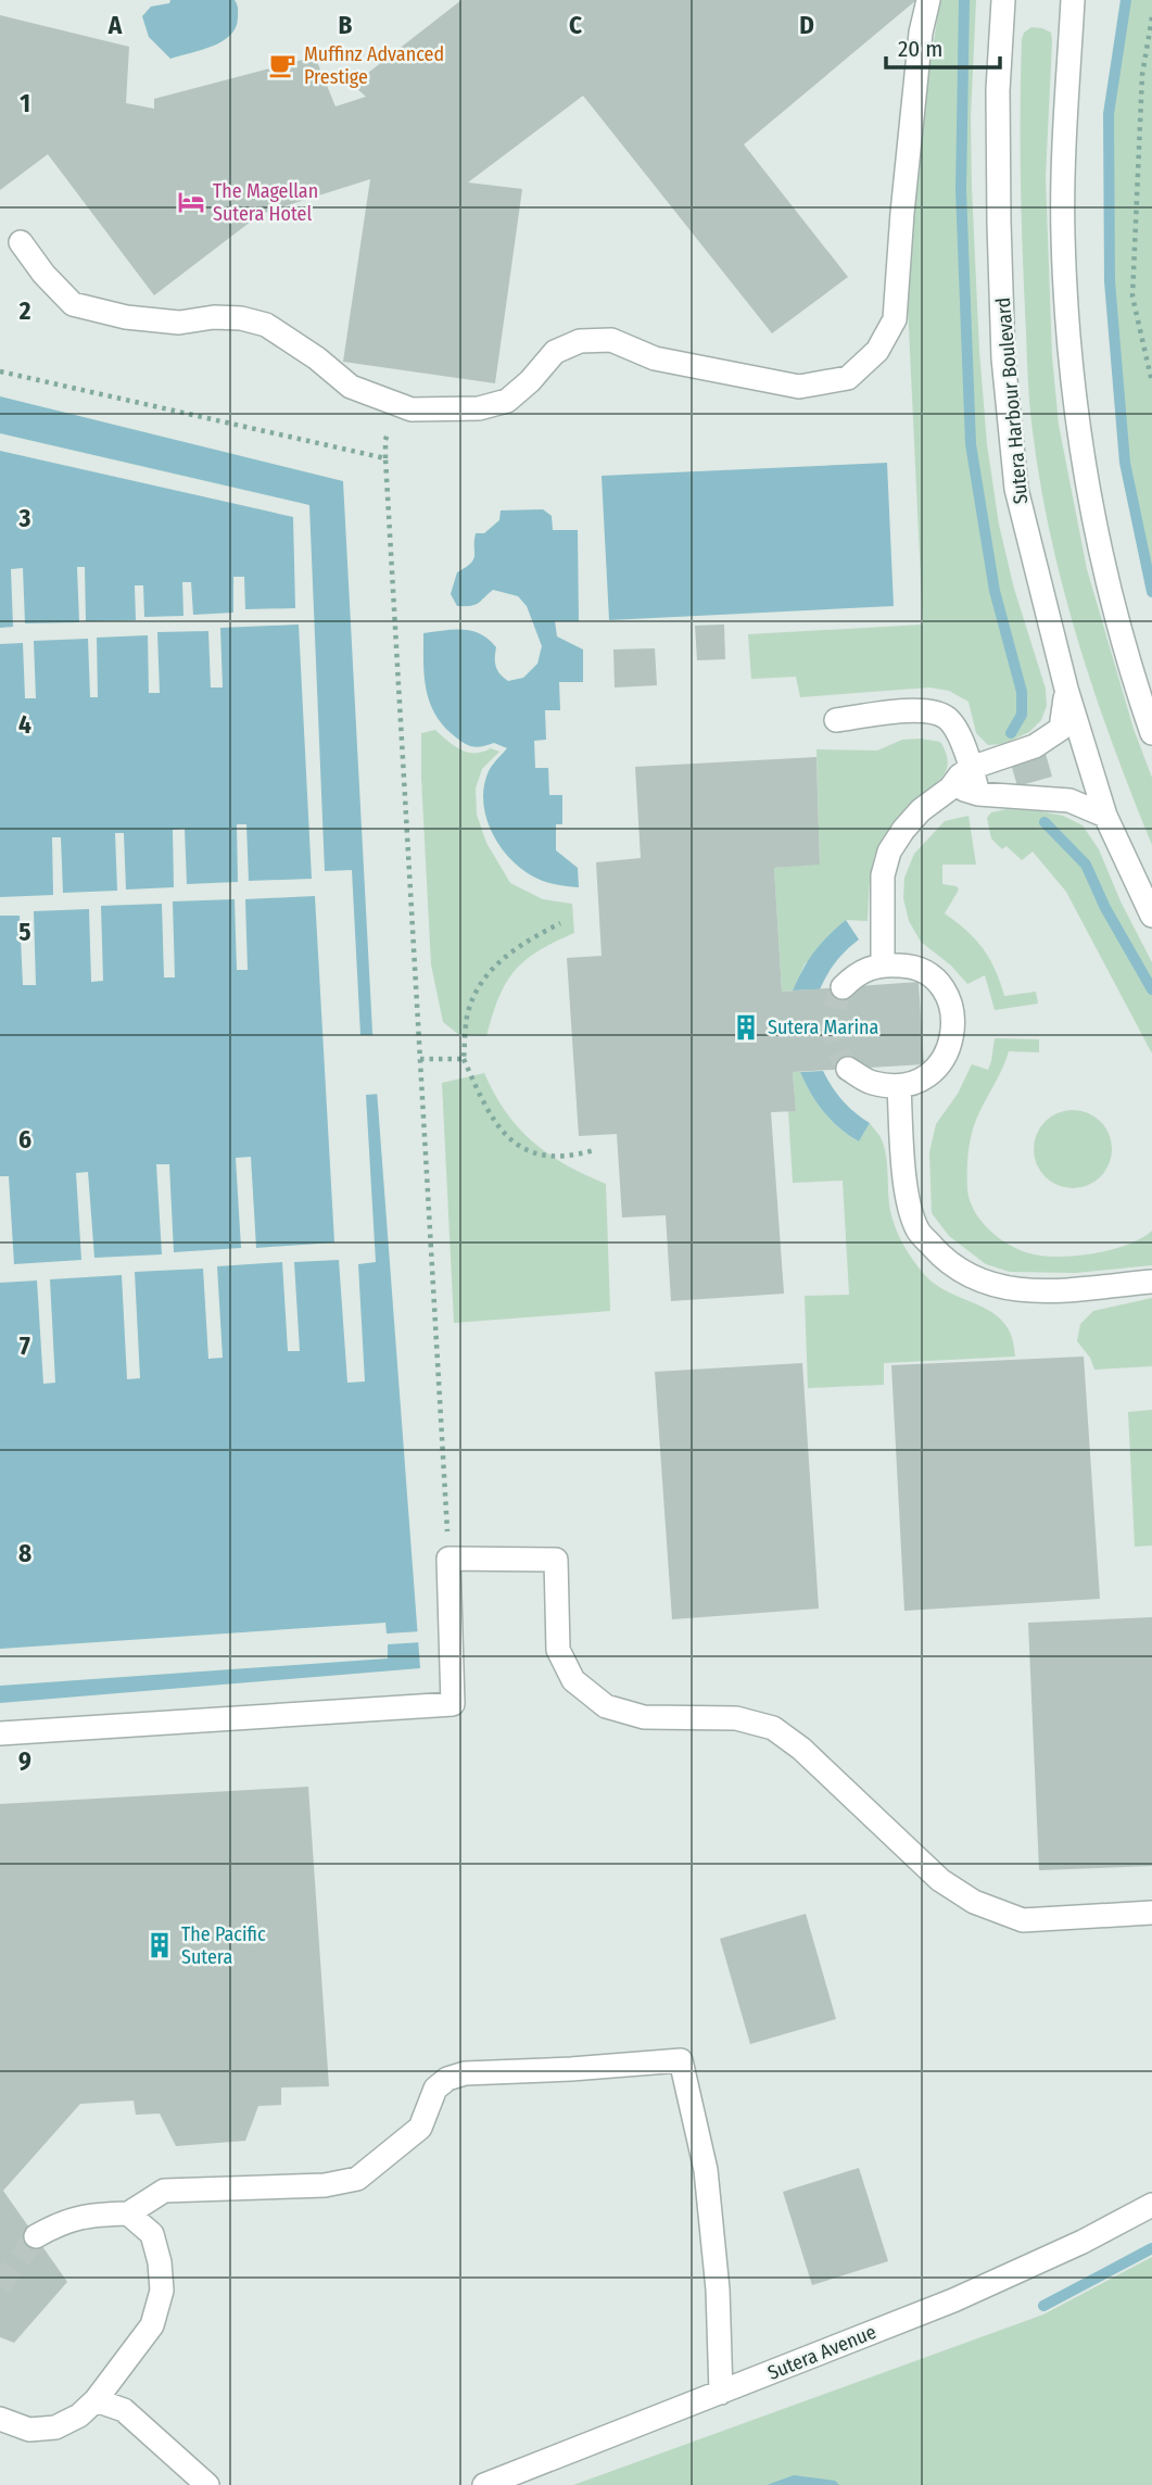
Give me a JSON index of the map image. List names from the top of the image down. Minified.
{"streets":{"street":["Sutera Harbour Boulevard","Sutera Avenue"]},"places":{"cafe":["Muffinz Advanced Prestige"],"hotel":["The Magellan Sutera Hotel"],"building":["Sutera Marina","The Pacific Sutera"]},"scale_bar":"20 m","grid":{"columns":["A","B","C","D"],"rows":["1","2","3","4","5","6","7","8","9"]}}
